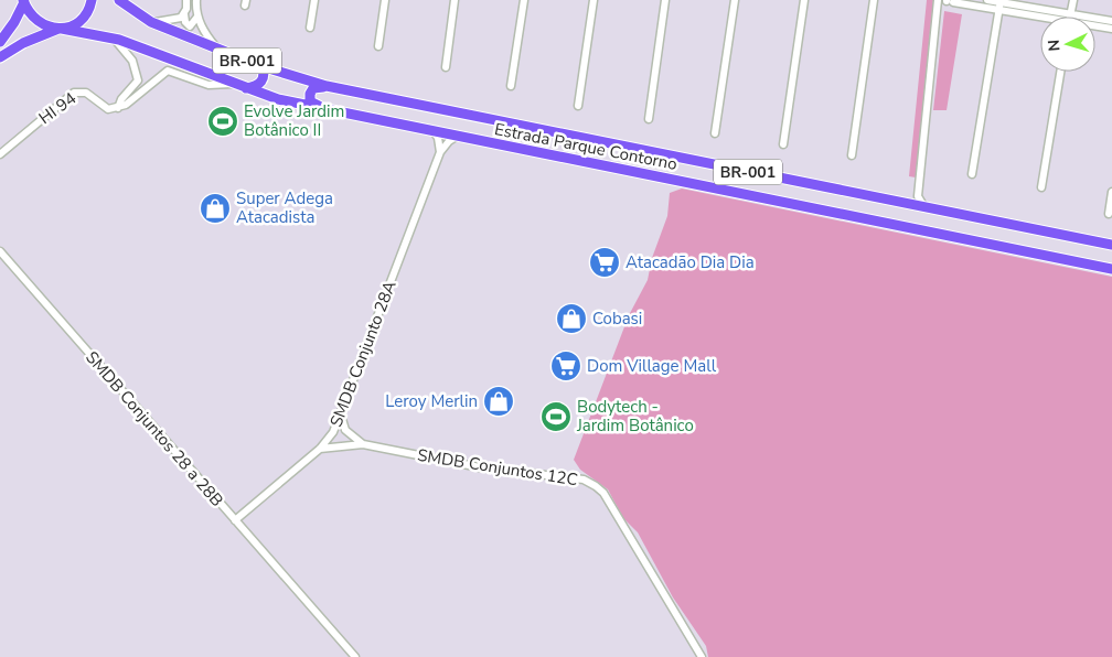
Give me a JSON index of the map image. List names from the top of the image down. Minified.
{"streets":{"highway":["BR-001","Estrada Parque Contorno"],"street":["HI 94","SMDB Conjunto 28A","SMDB Conjuntos 28 a 28B","SMDB Conjuntos 12C"]},"crossings":[["BR-001","Estrada Parque Contorno"],["SMDB Conjunto 28A","SMDB Conjuntos 28 a 28B"],["SMDB Conjunto 28A","SMDB Conjuntos 12C"]],"places":{"sports":["Evolve Jardim Botânico II","Bodytech - Jardim Botânico"],"shop":["Super Adega Atacadista","Cobasi","Leroy Merlin"],"supermarket":["Atacadão Dia Dia","Dom Village Mall"]},"north":"left"}
